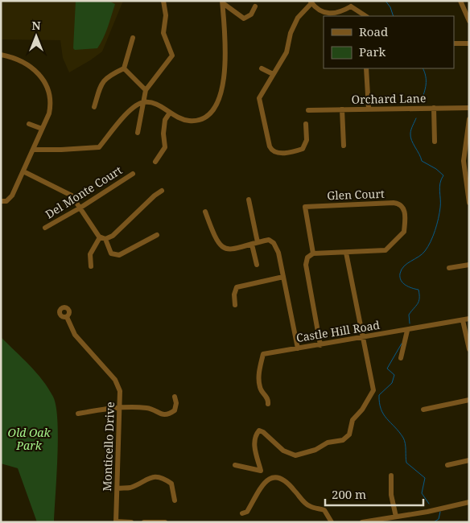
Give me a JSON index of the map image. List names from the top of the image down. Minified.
{"streets":{"street":["Orchard Lane","Del Monte Court","Glen Court","Castle Hill Road","Monticello Drive"]},"parks":["Old Oak Park"],"legend":["Road","Park"],"scale_bar":"200 m","north":"top"}
